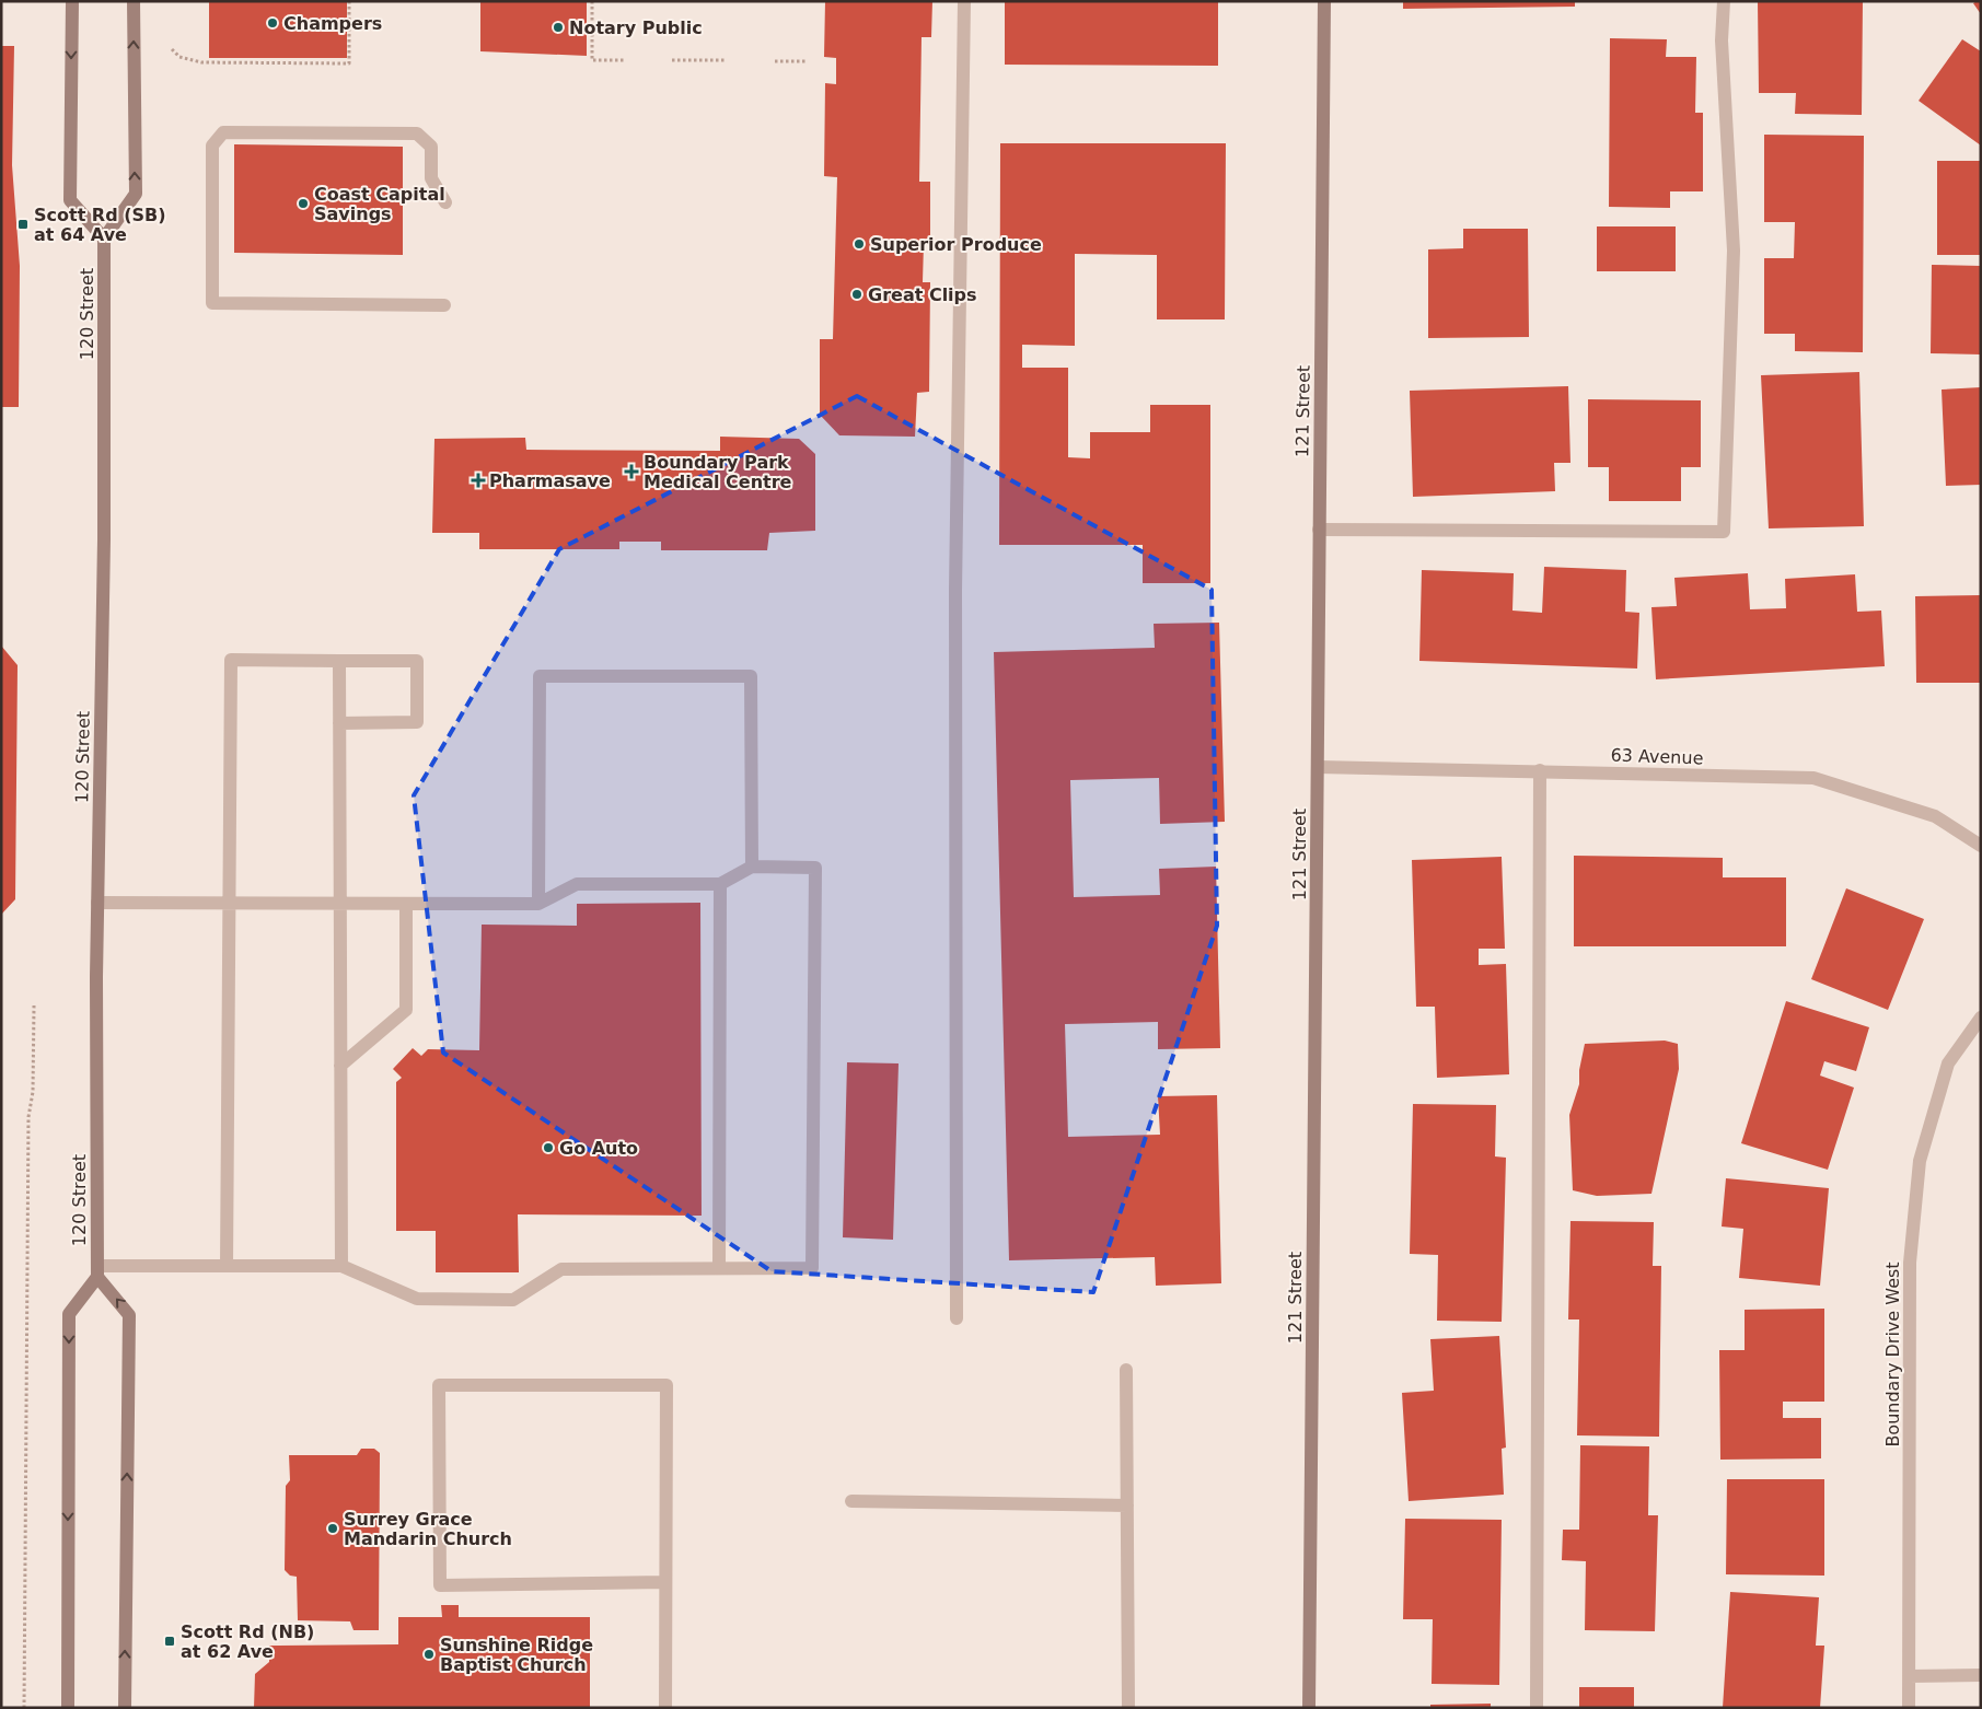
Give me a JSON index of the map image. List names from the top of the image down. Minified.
{"streets":{"main road":["120 Street","121 Street"],"street":["63 Avenue","Boundary Drive West"]},"crossings":[["121 Street","63 Avenue"]],"places":{"other":["Champers","Notary Public","Coast Capital Savings","Superior Produce","Great Clips","Go Auto","Surrey Grace Mandarin Church","Sunshine Ridge Baptist Church"],"transit":["Scott Rd (SB) at 64 Ave","Scott Rd (NB) at 62 Ave"],"health":["Boundary Park Medical Centre","Pharmasave"]}}
